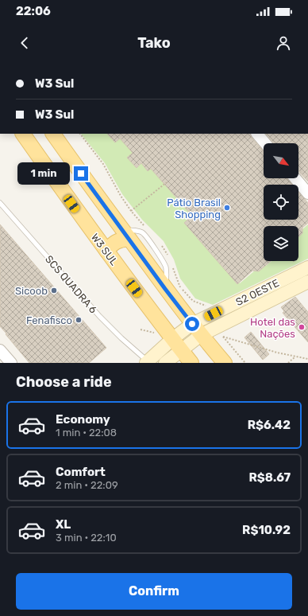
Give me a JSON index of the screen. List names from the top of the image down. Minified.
{"streets":{"main road":["W3 SUL","S2 OESTE"],"lane":["SCS QUADRA 6"]},"crossings":[["W3 SUL","S2 OESTE"],["SCS QUADRA 6","S2 OESTE"]],"places":["Pátio Brasil Shopping","Sicoob","Fenafisco","Hotel das Nações"],"north":"bottom right","page":{"status":"22:06","header":"Tako","banner":["W3 Sul","W3 Sul"],"bubble":"1 min","heading":"Choose a ride","list":[{"name":"Economy","note":"1 min · 22:08","value":"R$6.42"},{"name":"Comfort","note":"2 min · 22:09","value":"R$8.67"},{"name":"XL","note":"3 min · 22:10","value":"R$10.92"}],"buttons":"Confirm"}}
